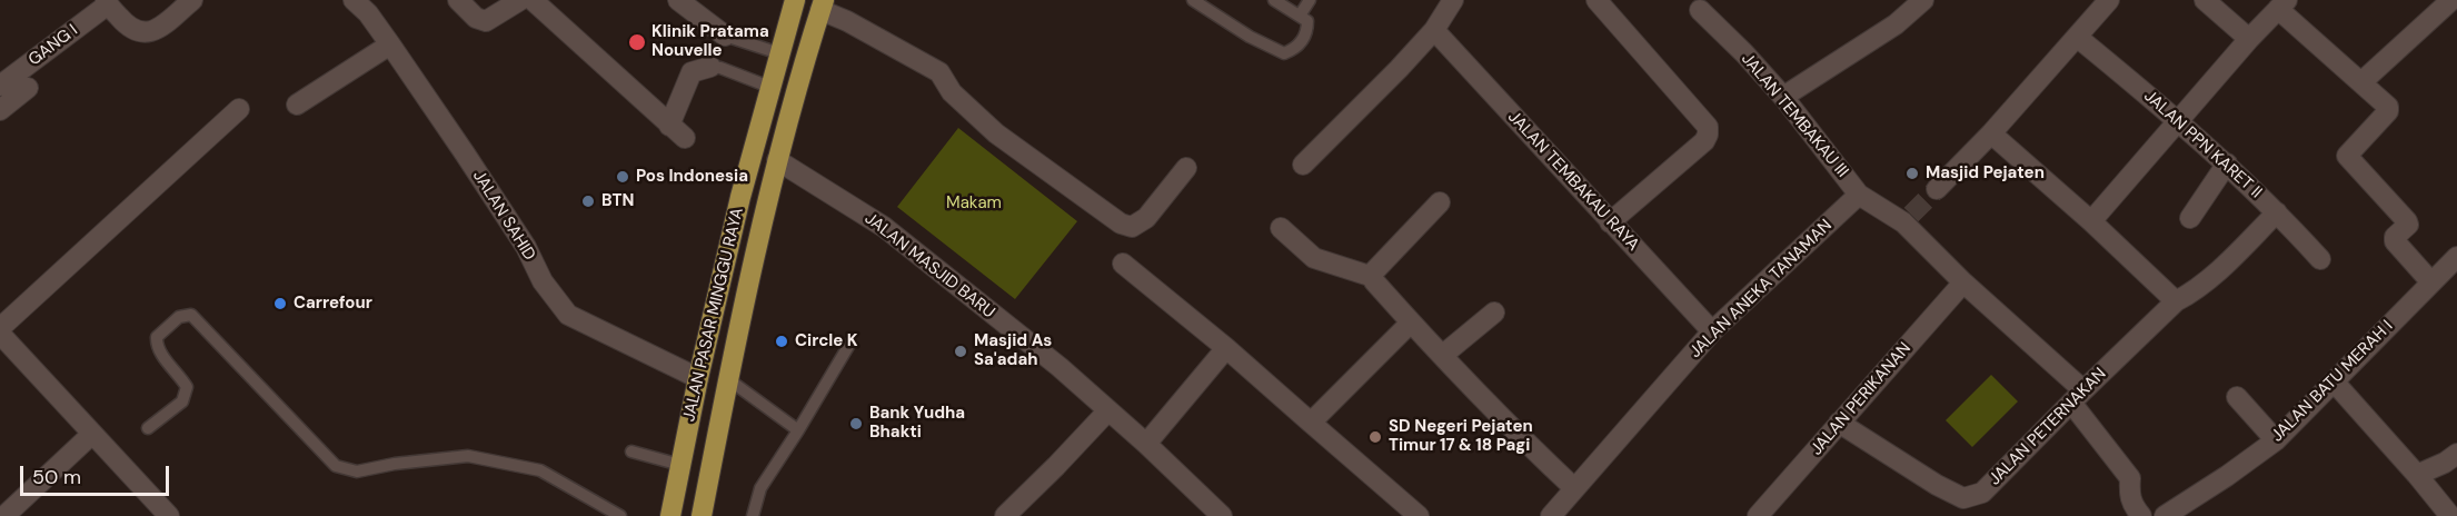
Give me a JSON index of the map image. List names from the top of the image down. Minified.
{"streets":{"main road":["JALAN PASAR MINGGU RAYA"],"street":["GANG I","JALAN TEMBAKAU III","JALAN PPN KARET II","JALAN TEMBAKAU RAYA","JALAN SAHID","JALAN MASJID BARU","JALAN ANEKA TANAMAN","JALAN BATU MERAH I","JALAN PERIKANAN","JALAN PETERNAKAN"]},"crossings":[["JALAN TEMBAKAU III","JALAN ANEKA TANAMAN"],["JALAN PPN KARET II","JALAN PETERNAKAN"],["JALAN TEMBAKAU RAYA","JALAN ANEKA TANAMAN"],["JALAN SAHID","JALAN PASAR MINGGU RAYA"],["JALAN MASJID BARU","JALAN PASAR MINGGU RAYA"],["JALAN PERIKANAN","JALAN PETERNAKAN"]],"parks":["Makam"],"places":["Klinik Pratama Nouvelle","Masjid Pejaten","Pos Indonesia","BTN","Carrefour","Circle K","Masjid As Sa'adah","Bank Yudha Bhakti","SD Negeri Pejaten Timur 17 & 18 Pagi"],"scale_bar":"50 m"}
